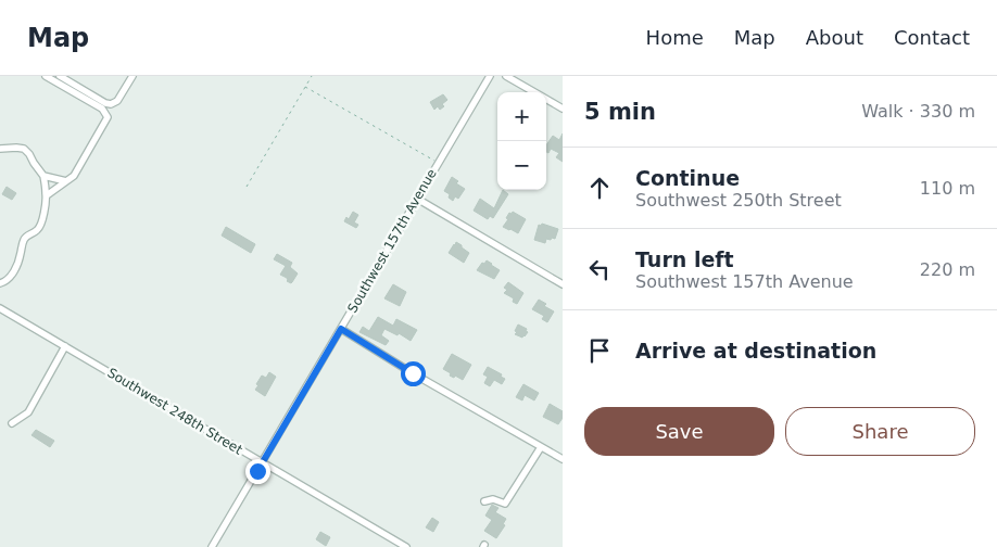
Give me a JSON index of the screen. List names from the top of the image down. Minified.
{"streets":{"street":["Southwest 157th Avenue","Southwest 248th Street"]},"crossings":[["Southwest 157th Avenue","Southwest 248th Street"]],"page":{"header":"Map","nav":["Home","Map","About","Contact"],"heading":["5 min","Walk · 330 m"],"map_buttons":["+","−"],"list":[["Continue","Southwest 250th Street","110 m"],["Turn left","Southwest 157th Avenue","220 m"],"Arrive at destination"],"buttons":["Save","Share"]}}
